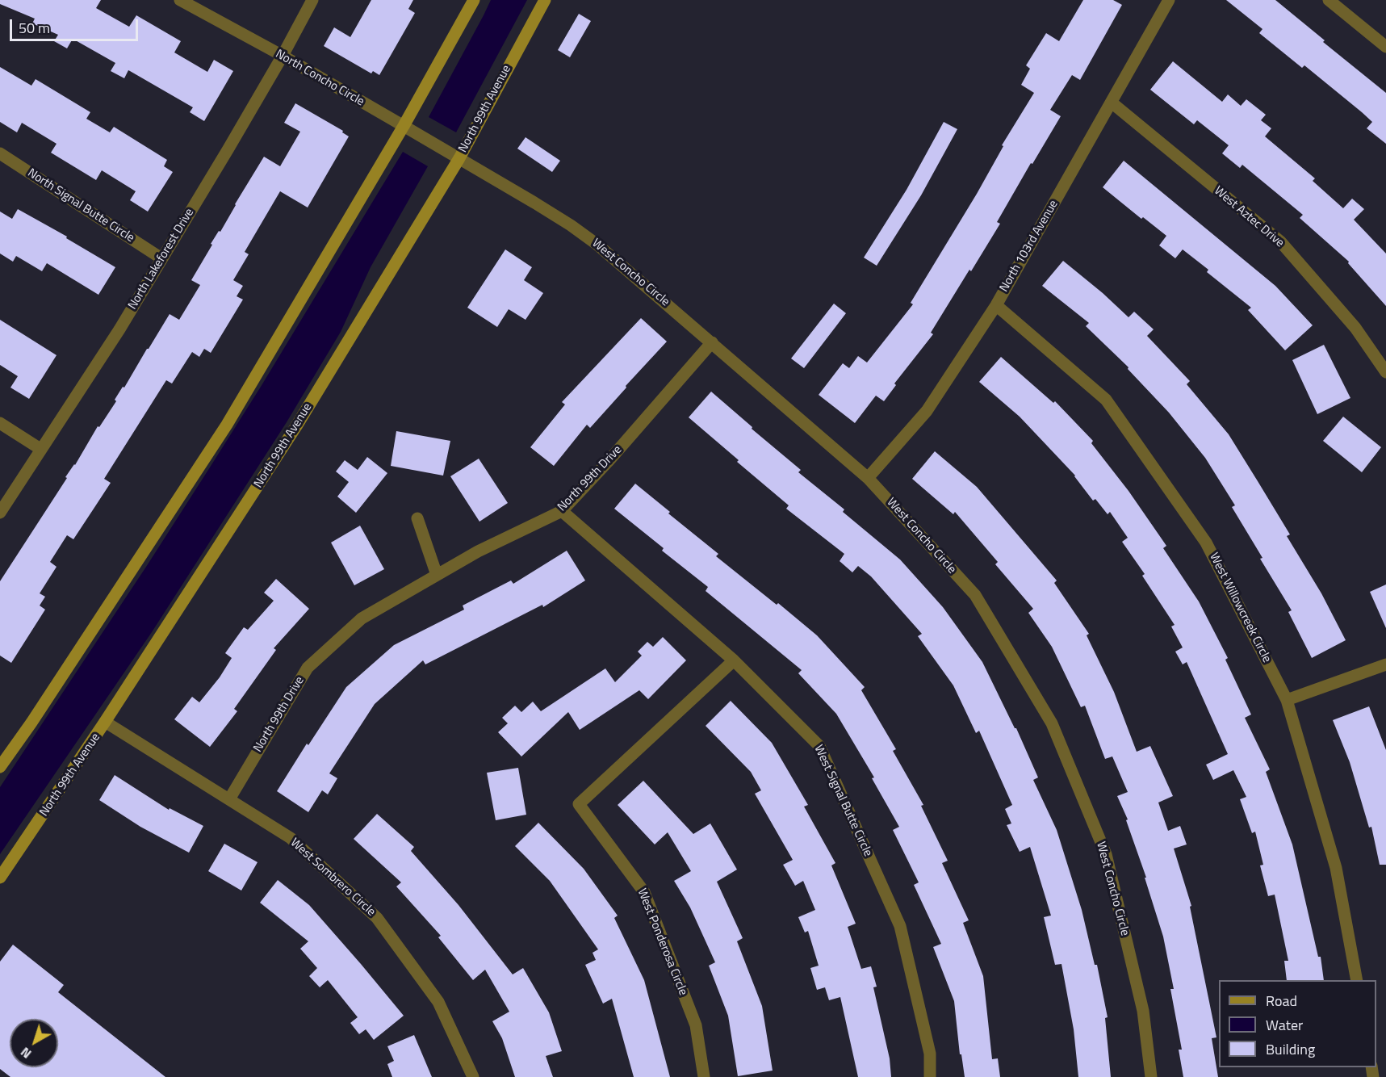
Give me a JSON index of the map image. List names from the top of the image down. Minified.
{"streets":{"main road":["North 99th Avenue"],"street":["North Concho Circle","North Signal Butte Circle","West Aztec Drive","North 103rd Avenue","North Lakeforest Drive","West Concho Circle","North 99th Drive","West Willowcreek Circle","West Signal Butte Circle","West Sombrero Circle","West Ponderosa Circle"]},"crossings":[["North Concho Circle","North 99th Avenue"],["North Concho Circle","North Lakeforest Drive"],["North Concho Circle","West Concho Circle"],["North 99th Avenue","West Concho Circle"],["North 99th Avenue","West Sombrero Circle"],["North Signal Butte Circle","North Lakeforest Drive"],["West Aztec Drive","North 103rd Avenue"],["North 103rd Avenue","West Concho Circle"],["North 103rd Avenue","West Willowcreek Circle"],["West Concho Circle","North 99th Drive"],["North 99th Drive","West Signal Butte Circle"],["North 99th Drive","West Sombrero Circle"],["West Signal Butte Circle","West Ponderosa Circle"]],"legend":["Road","Water","Building"],"scale_bar":"50 m","north":"bottom left"}
